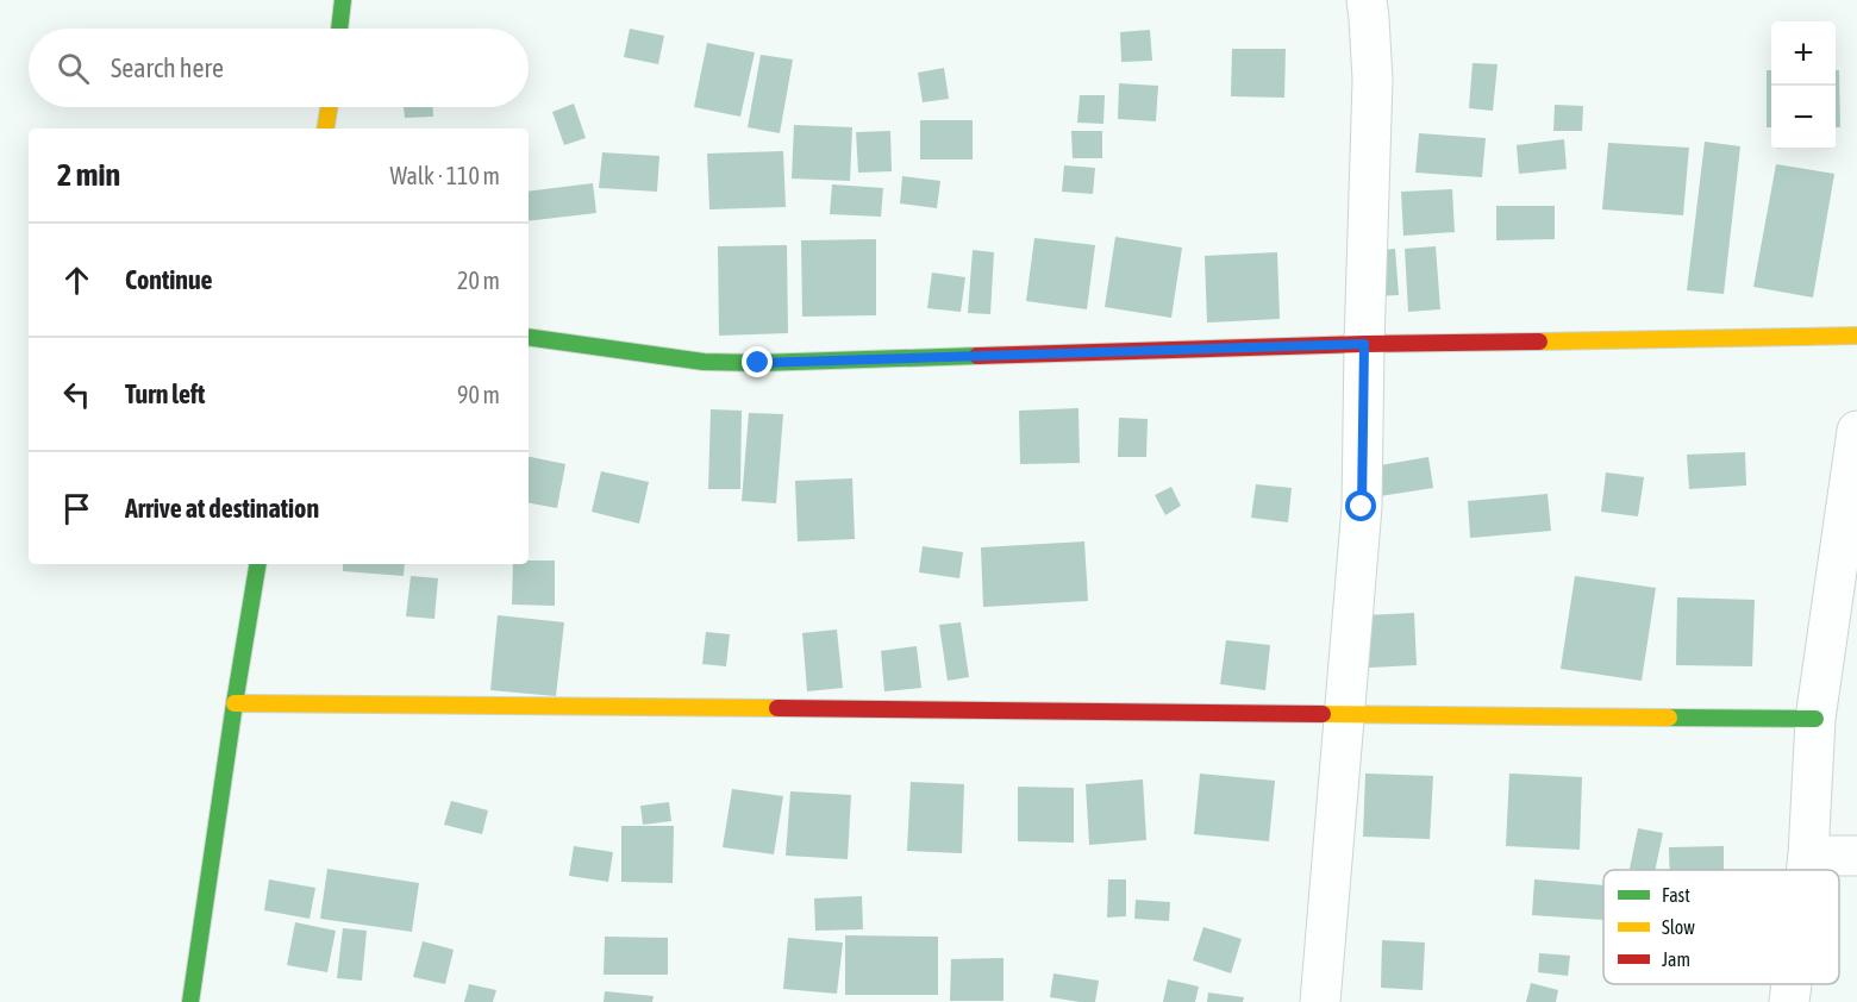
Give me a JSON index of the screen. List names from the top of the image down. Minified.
{"legend":["Fast","Slow","Jam"],"page":{"map_buttons":["+","−"],"search":"Search here","heading":["2 min","Walk · 110 m"],"list":[["Continue","20 m"],["Turn left","90 m"],"Arrive at destination"]}}
